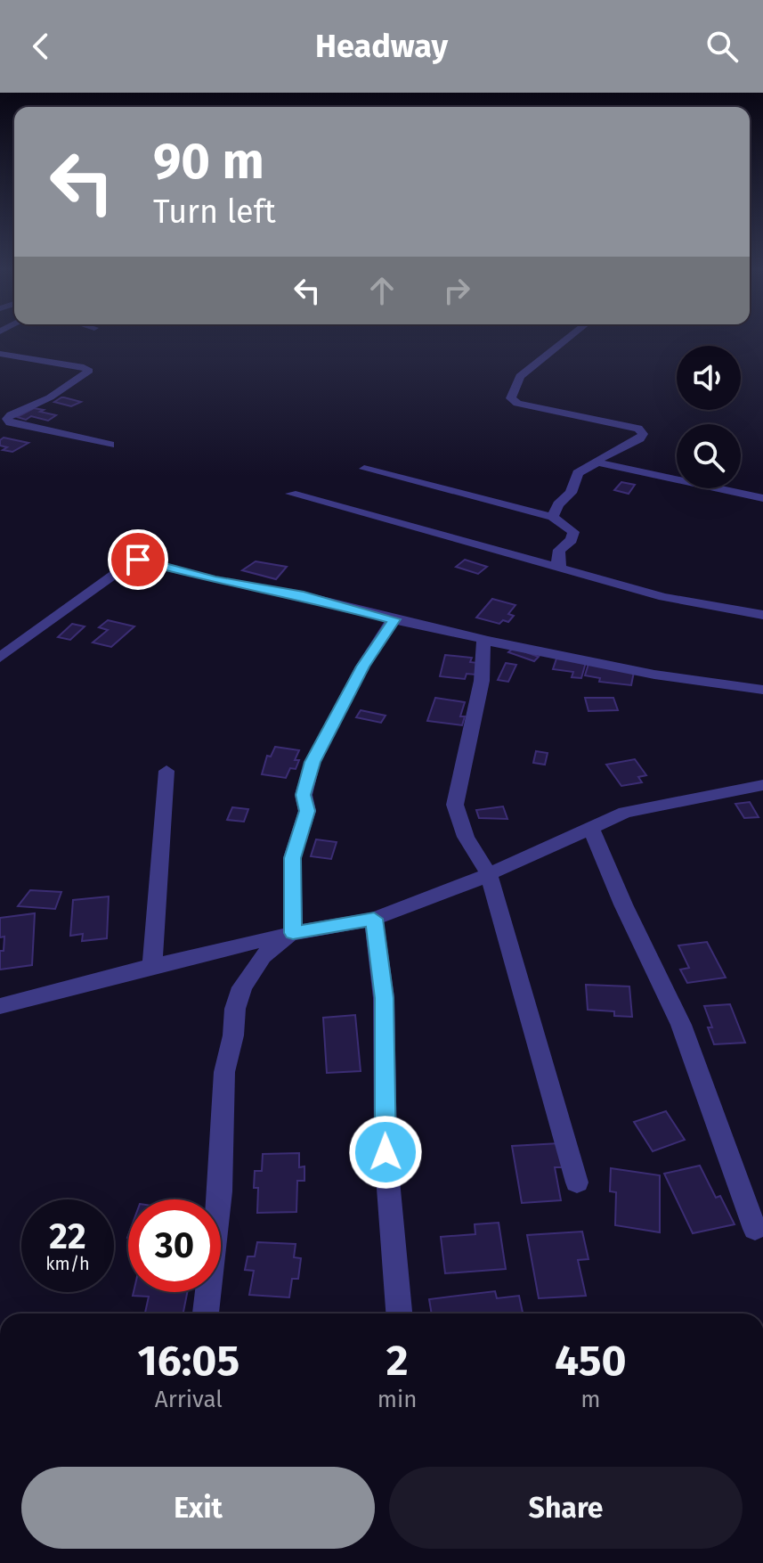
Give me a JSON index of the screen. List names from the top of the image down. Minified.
{"page":{"header":"Headway","turn":["90 m","Turn left"],"speed":"22 km/h","limit":"30","eta":["16:05","Arrival","2","min","450","m"],"buttons":["Exit","Share"]}}
